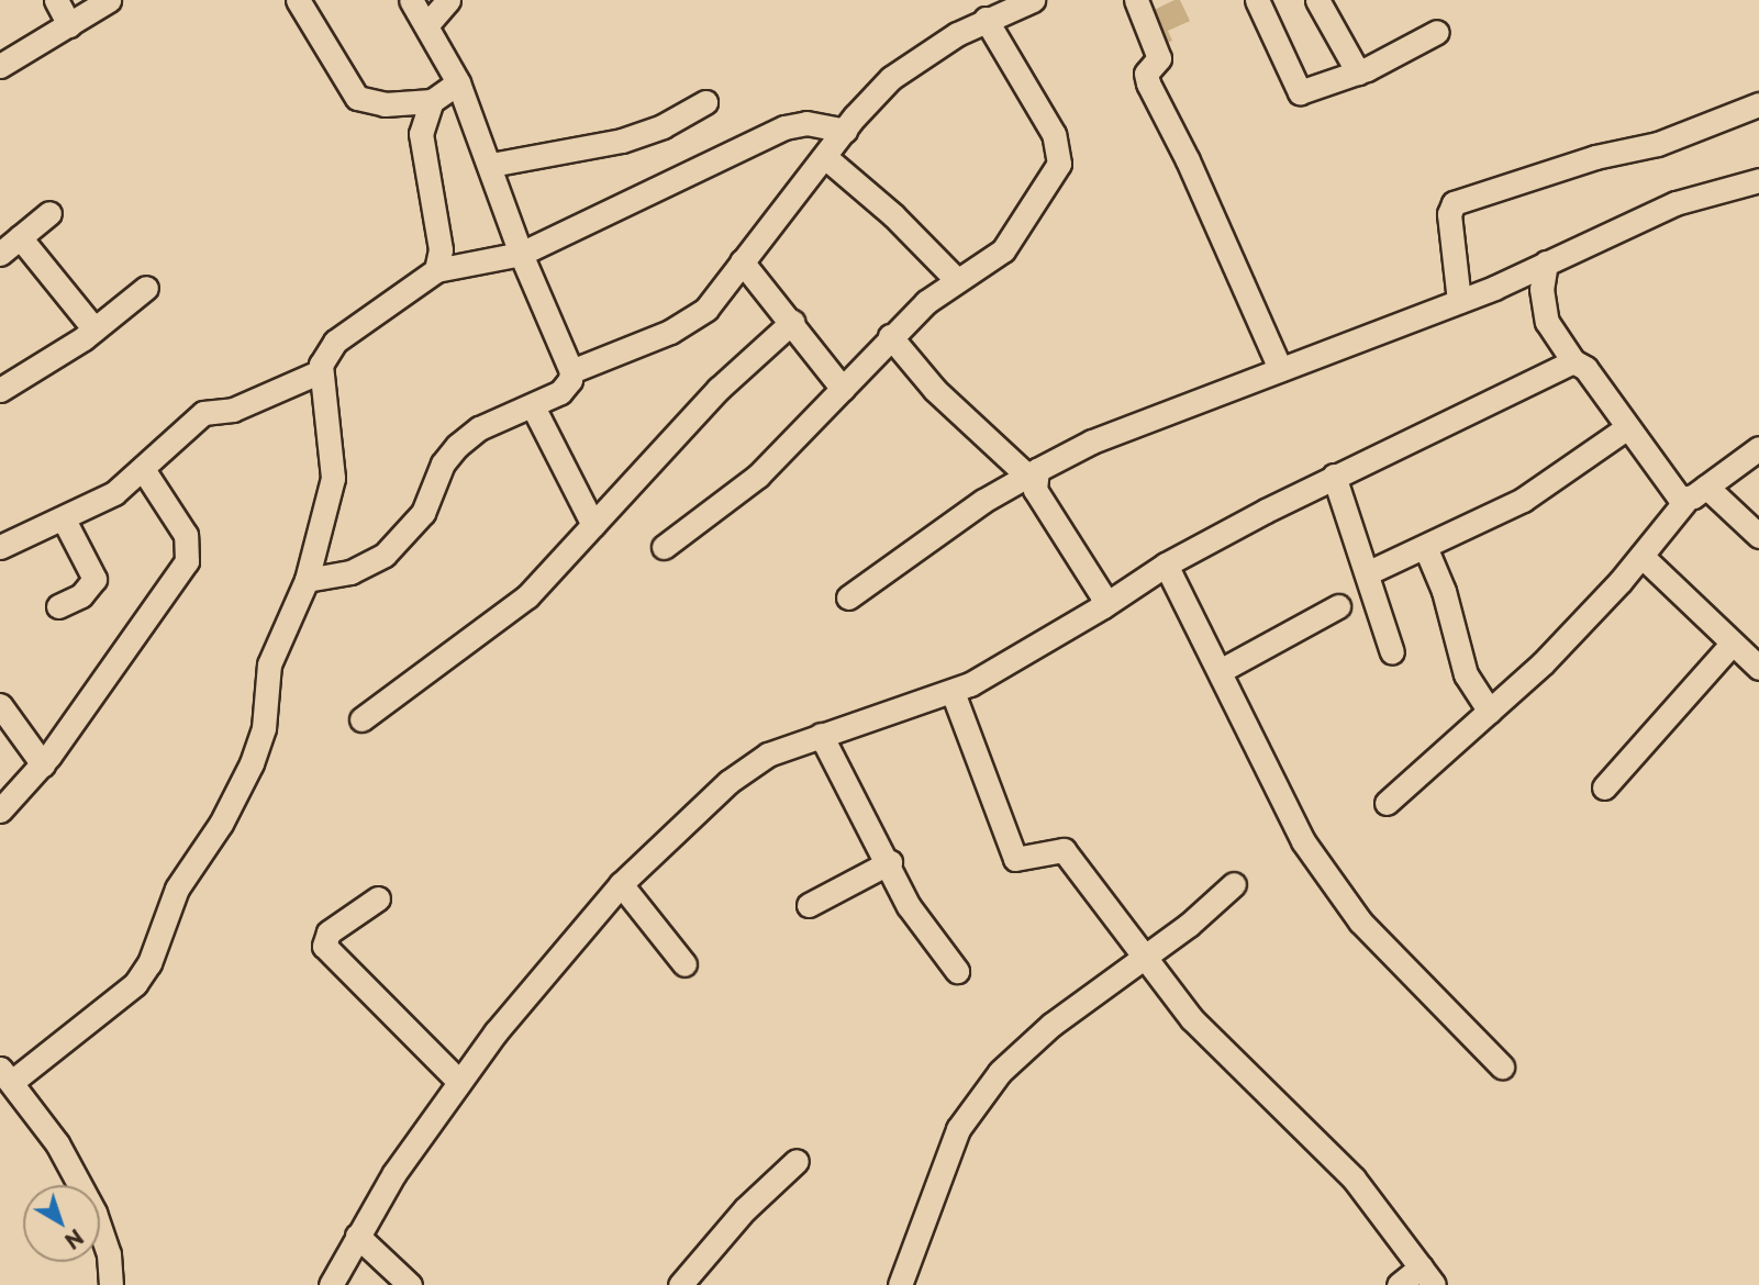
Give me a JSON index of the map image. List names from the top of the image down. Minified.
{"north":"bottom right"}
